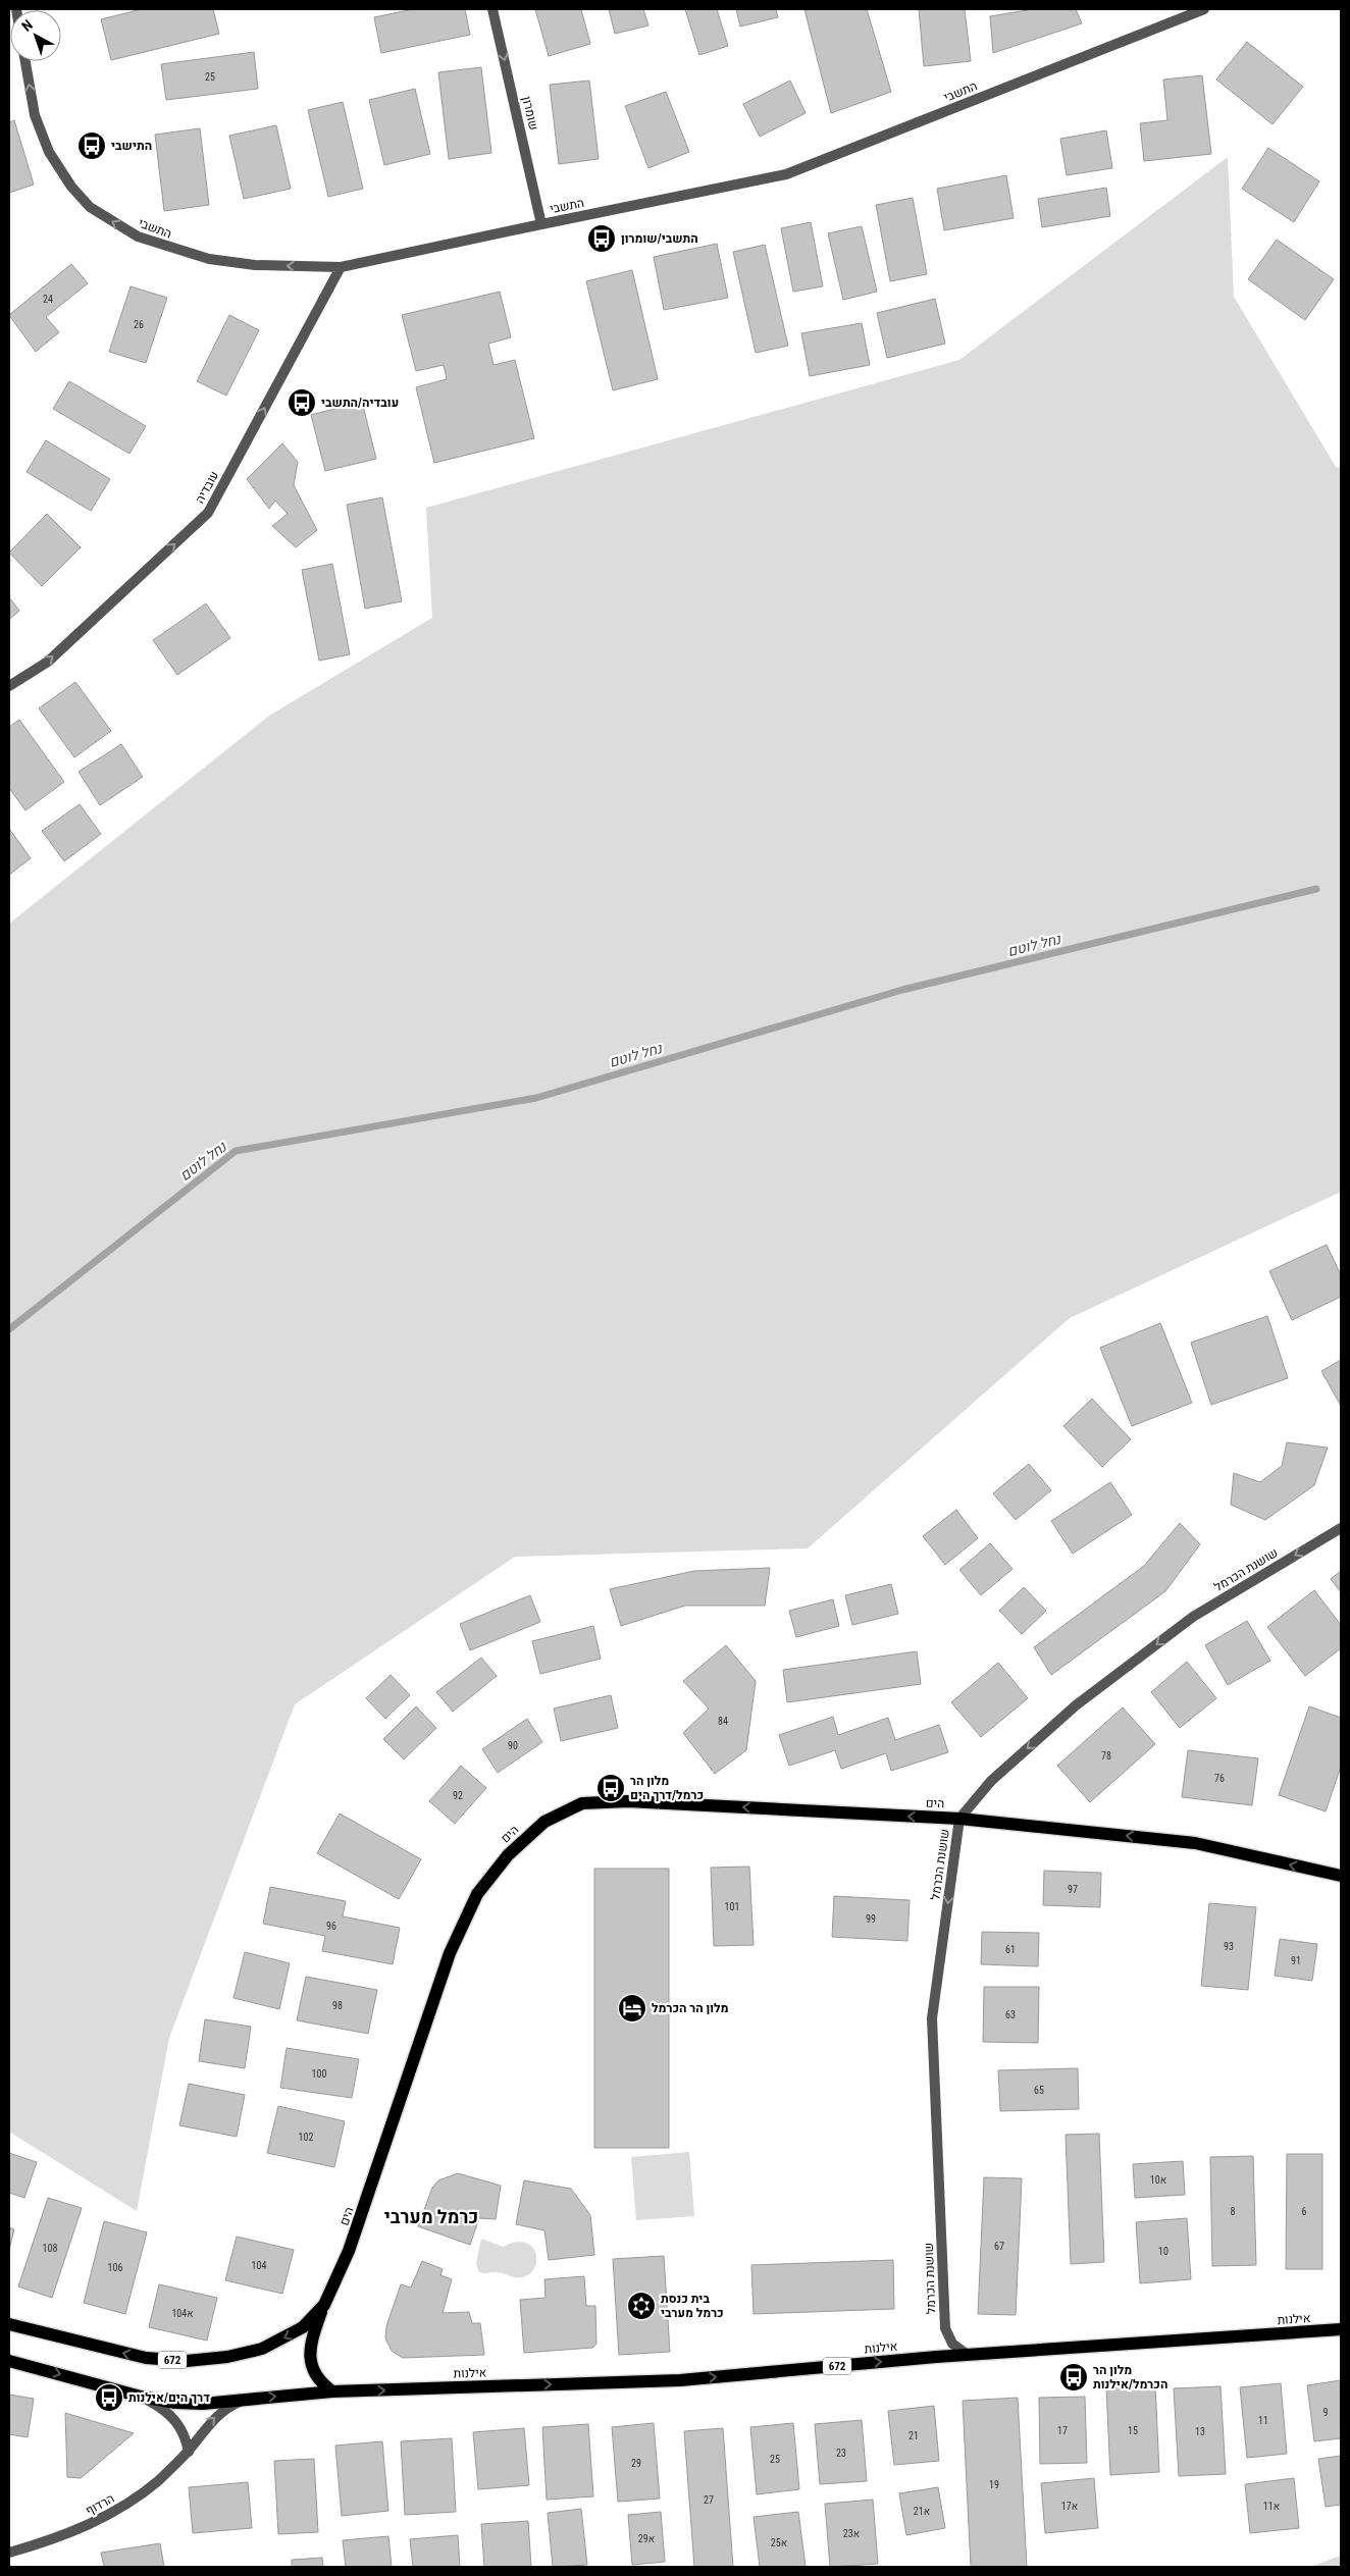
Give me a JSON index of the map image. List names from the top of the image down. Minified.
{"streets":{"main road":["הים","אילנות","672"],"street":["התשבי","שומרון","עובדיה","שושנת הכרמל","הרדוף"]},"crossings":[["התשבי","שומרון"],["התשבי","עובדיה"],["שושנת הכרמל","הים"],["שושנת הכרמל","אילנות"],["אילנות","672"],["672","הרדוף"]],"one_way":["שומרון","עובדיה","שושנת הכרמל","הים","אילנות"],"districts":["כרמל מערבי"],"water":["נחל לוטם"],"places":{"bus stop":["התישבי","התשבי/שומרון","עובדיה/התשבי","מלון הר כרמל/דרך הים","מלון הר הכרמל/אילנות","דרך הים/אילנות"],"hotel":["מלון הר הכרמל"],"synagogue":["בית כנסת כרמל מערבי"]},"house_numbers":["25","24","26","84","90","78","76","92","97","101","99","96","93","61","91","98","63","100","65","102","10א","8","6","67","108","10","104","106","104א","9","11","17","15","13","21","23","25","29","19","27","17א","11א","21א","23א","29א","25א"],"north":"top left"}
